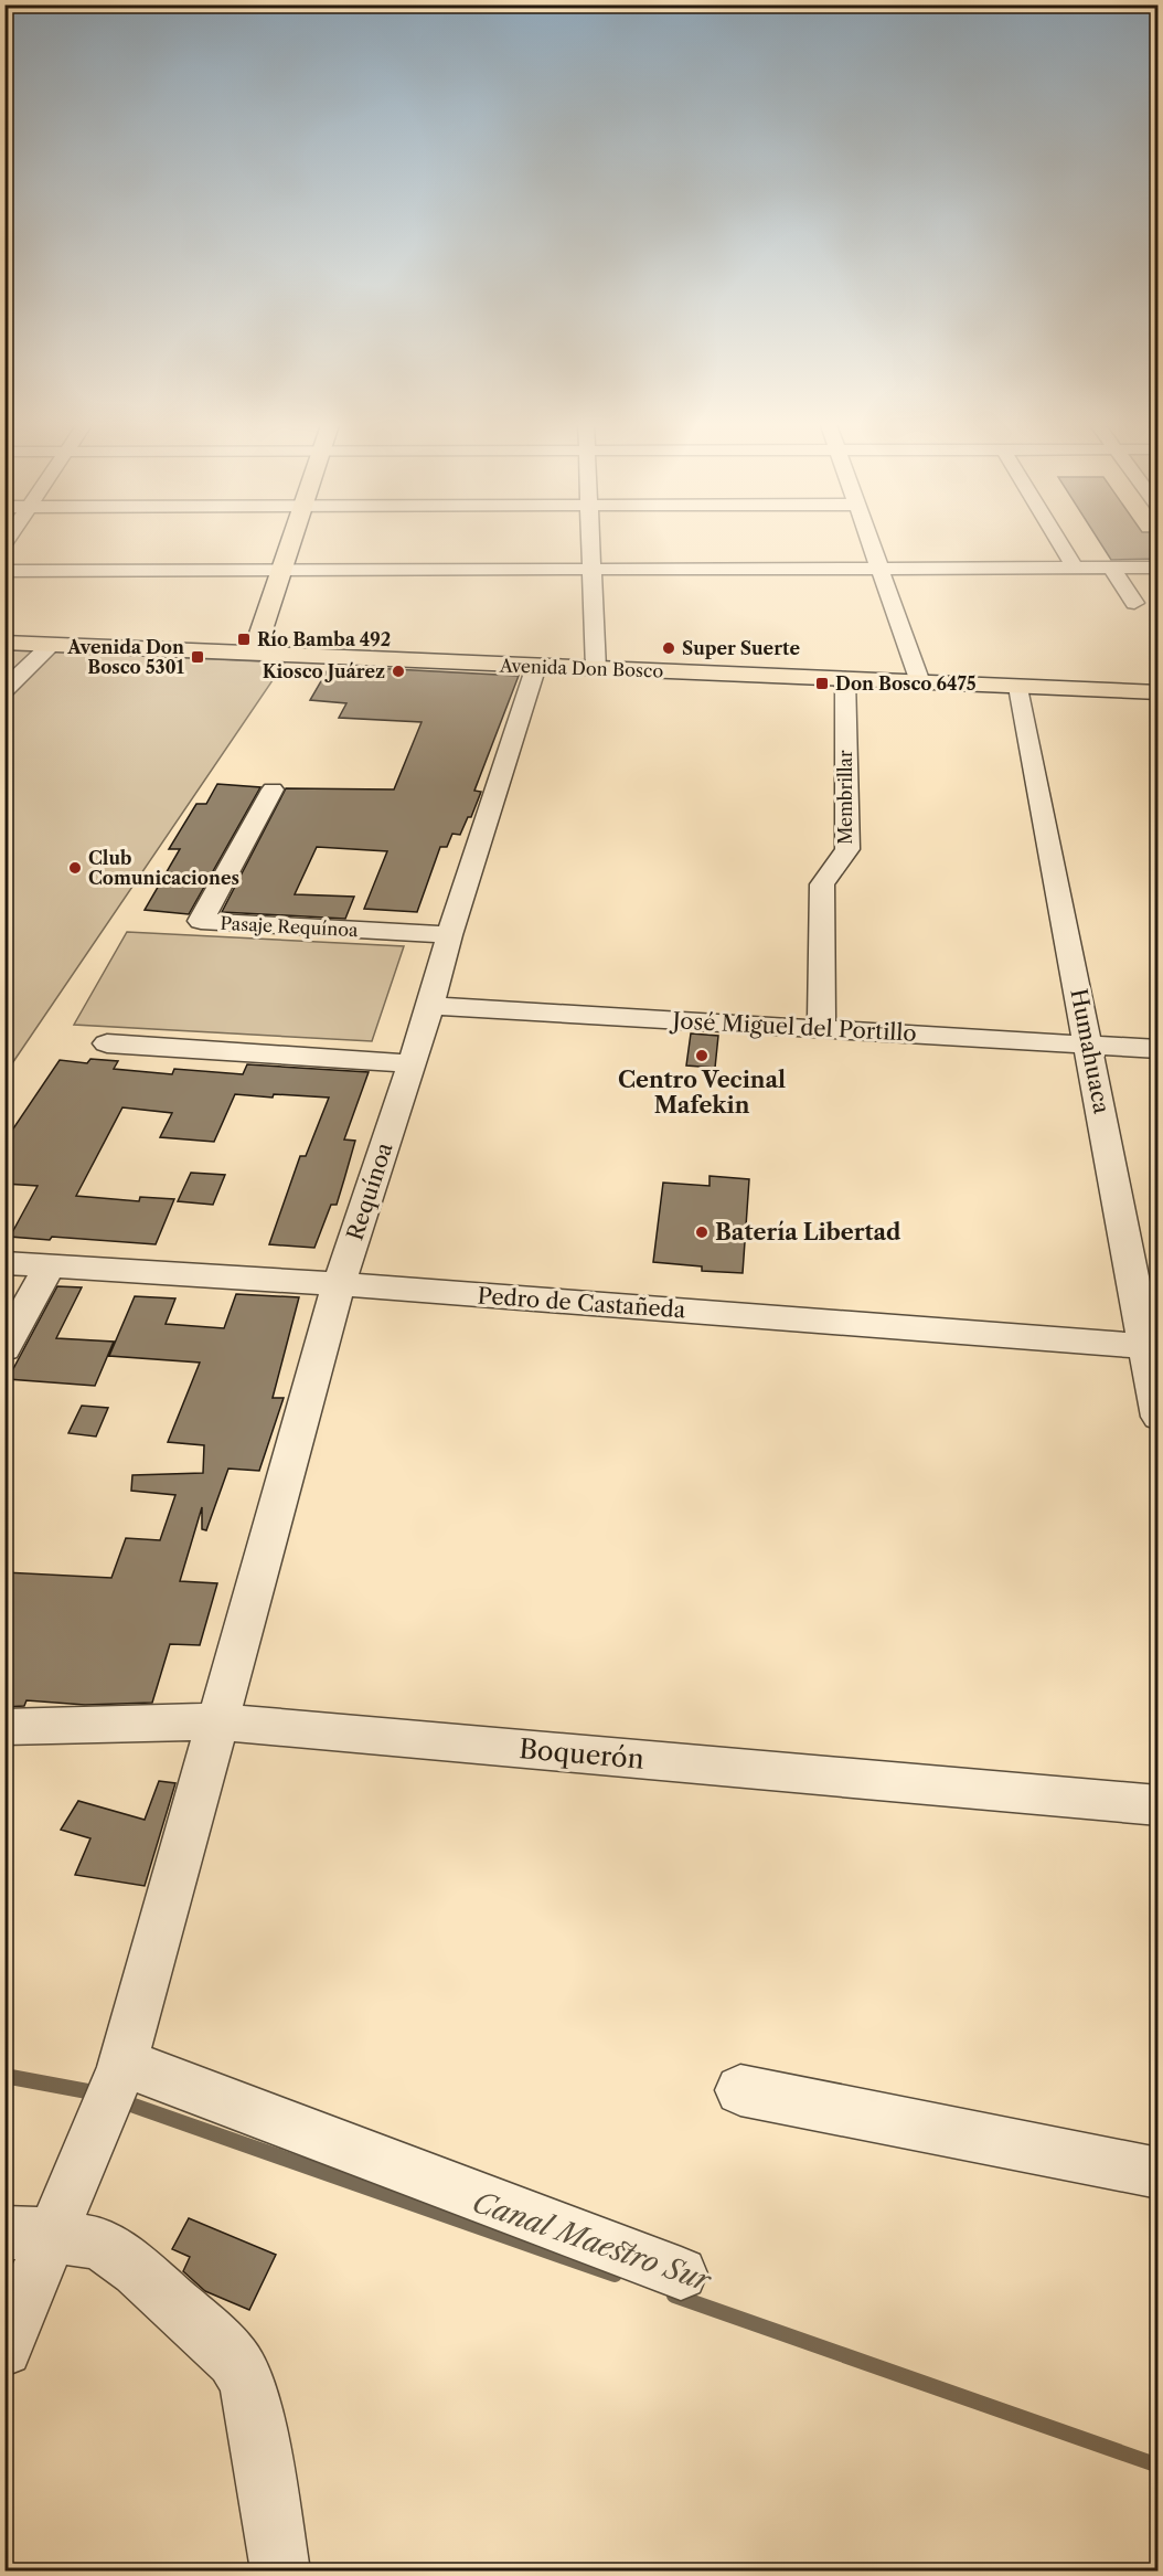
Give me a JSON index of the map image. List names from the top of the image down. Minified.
{"streets":{"main road":["Avenida Don Bosco"],"street":["Membrillar","Pasaje Requínoa","José Miguel del Portillo","Humahuaca","Requínoa","Pedro de Castañeda","Boquerón"]},"crossings":[["Avenida Don Bosco","Membrillar"],["Avenida Don Bosco","Humahuaca"],["Avenida Don Bosco","Requínoa"],["Membrillar","José Miguel del Portillo"],["Pasaje Requínoa","Requínoa"],["José Miguel del Portillo","Humahuaca"],["José Miguel del Portillo","Requínoa"],["Humahuaca","Pedro de Castañeda"],["Requínoa","Pedro de Castañeda"],["Requínoa","Boquerón"]],"water":["Canal Maestro Sur"],"places":{"transit":["Río Bamba 492","Avenida Don Bosco 5301","Don Bosco 6475"],"other":["Super Suerte","Kiosco Juárez","Club Comunicaciones","Centro Vecinal Mafekin","Batería Libertad"]}}
